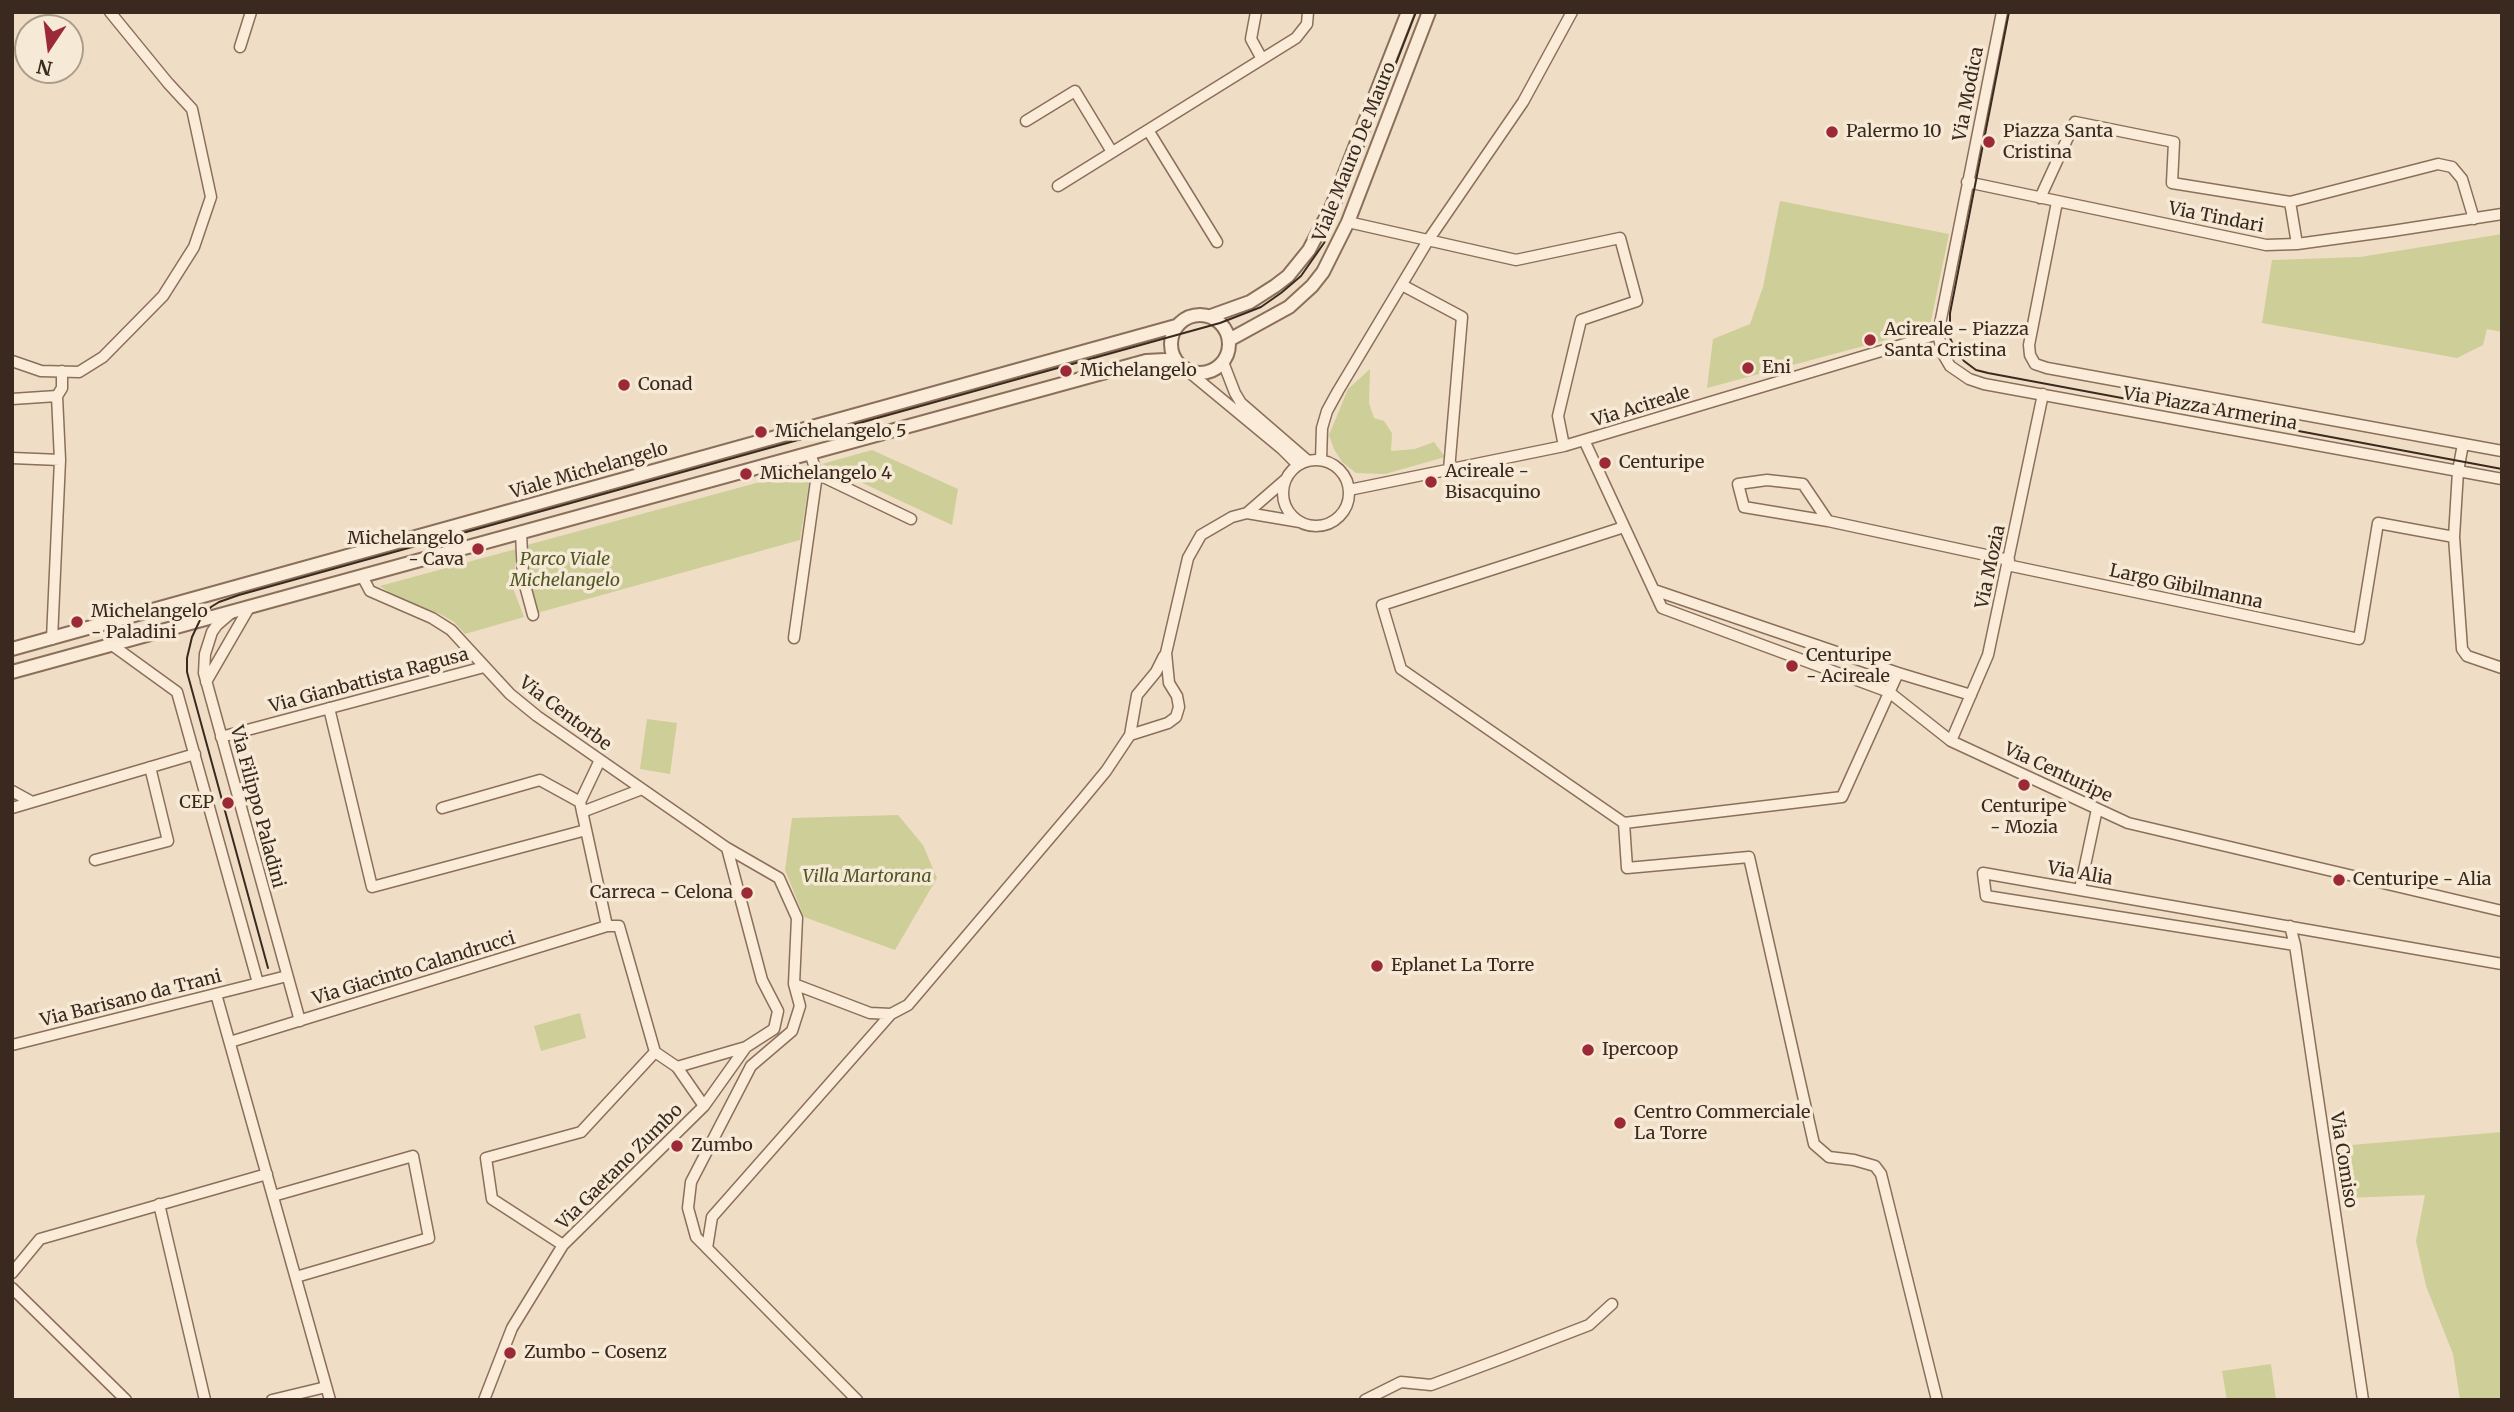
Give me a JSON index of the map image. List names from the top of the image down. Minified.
{"streets":{"street":["Via Modica","Viale Mauro De Mauro","Via Tindari","Via Acireale","Via Piazza Armerina","Viale Michelangelo","Via Mozia","Largo Gibilmanna","Via Gianbattista Ragusa","Via Centorbe","Via Centuripe","Via Filippo Paladini","Via Alia","Via Giacinto Calandrucci","Via Barisano da Trani","Via Comiso","Via Gaetano Zumbo"]},"crossings":[["Via Modica","Via Tindari"],["Viale Mauro De Mauro","Viale Michelangelo"],["Via Tindari","Via Piazza Armerina"],["Via Acireale","Via Piazza Armerina"],["Via Acireale","Via Centuripe"],["Via Piazza Armerina","Via Mozia"],["Via Mozia","Largo Gibilmanna"],["Via Mozia","Via Centuripe"],["Via Gianbattista Ragusa","Via Centorbe"],["Via Gianbattista Ragusa","Via Filippo Paladini"],["Via Filippo Paladini","Via Giacinto Calandrucci"],["Via Filippo Paladini","Via Barisano da Trani"],["Via Alia","Via Comiso"]],"parks":["Parco Viale Michelangelo","Villa Martorana"],"places":["Palermo 10","Piazza Santa Cristina","Acireale - Piazza Santa Cristina","Eni","Michelangelo","Conad","Michelangelo 5","Centuripe","Michelangelo 4","Acireale - Bisacquino","Michelangelo - Cava","Michelangelo - Paladini","Centuripe - Acireale","Centuripe - Mozia","CEP","Centuripe - Alia","Carreca - Celona","Eplanet La Torre","Ipercoop","Centro Commerciale La Torre","Zumbo","Zumbo - Cosenz"],"north":"bottom"}
